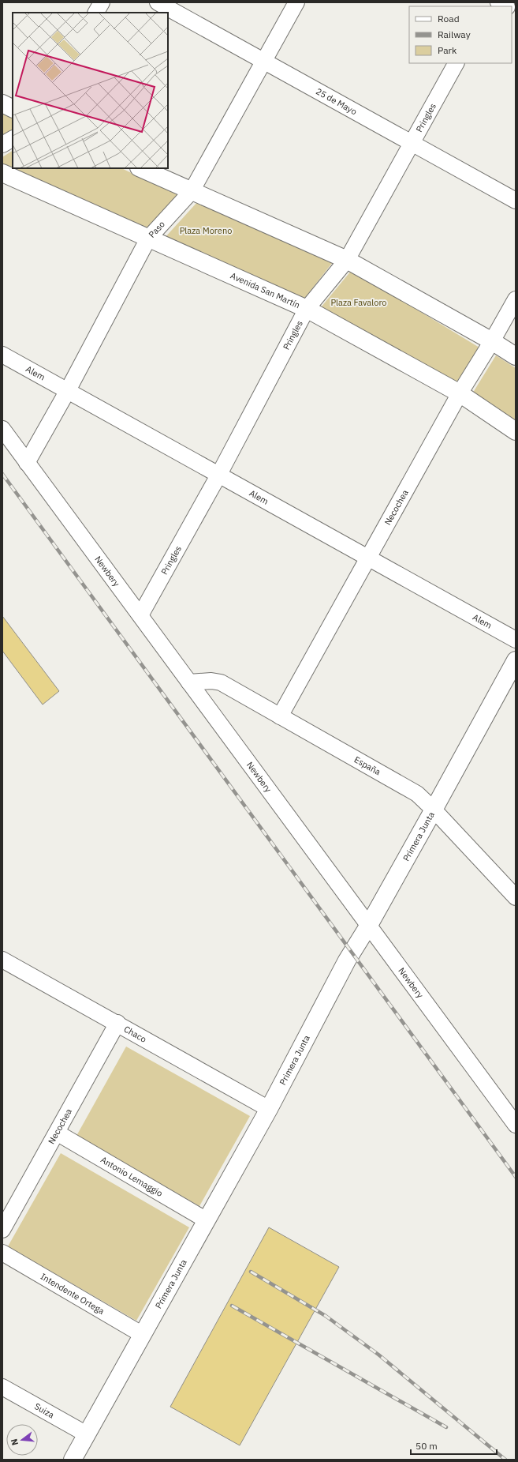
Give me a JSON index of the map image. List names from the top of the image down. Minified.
{"streets":{"main road":["Avenida San Martín","Primera Junta"],"street":["25 de Mayo","Pringles","Paso","Alem","Necochea","Newbery","España","Chaco","Antonio Lemaggio","Intendente Ortega","Suiza"]},"crossings":[["25 de Mayo","Pringles"],["25 de Mayo","Paso"],["Pringles","Avenida San Martín"],["Pringles","Alem"],["Pringles","Newbery"],["Paso","Avenida San Martín"],["Paso","Alem"],["Paso","Newbery"],["Avenida San Martín","Necochea"],["Alem","Necochea"],["Necochea","España"],["Necochea","Chaco"],["Necochea","Antonio Lemaggio"],["Newbery","España"],["Newbery","Primera Junta"],["España","Primera Junta"],["Primera Junta","Chaco"],["Primera Junta","Antonio Lemaggio"],["Primera Junta","Intendente Ortega"],["Primera Junta","Suiza"]],"parks":["Plaza Moreno","Plaza Favaloro"],"legend":["Road","Railway","Park"],"scale_bar":"50 m","north":"left"}
